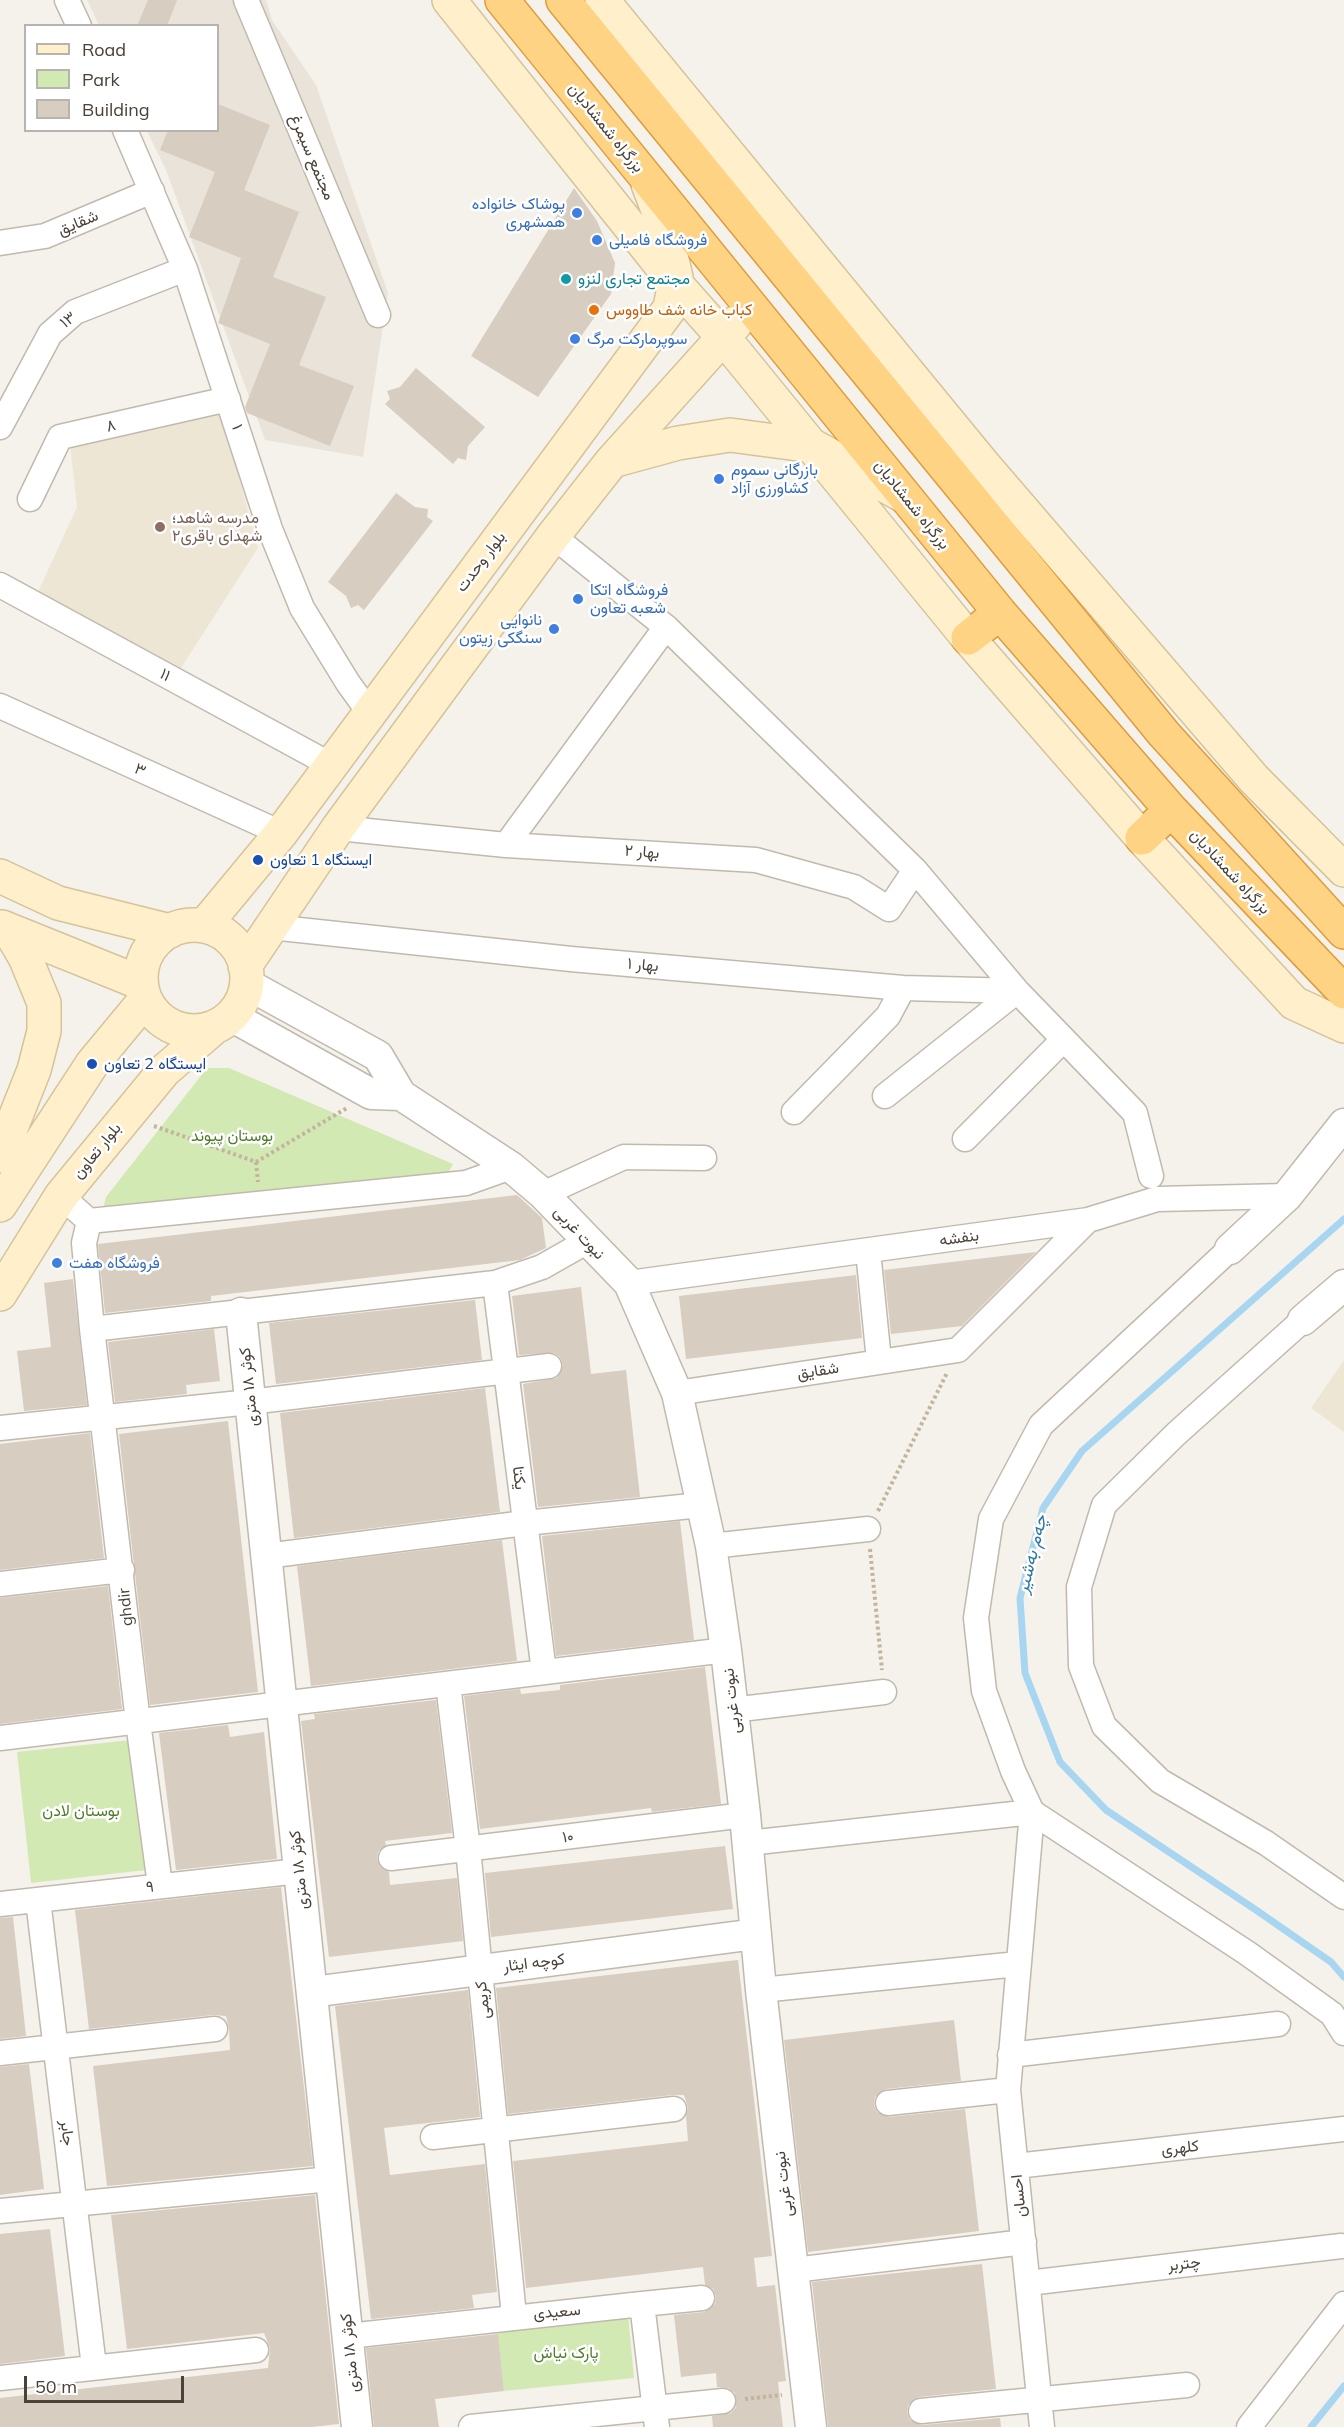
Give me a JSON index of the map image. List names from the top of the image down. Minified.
{"streets":{"highway":["بزرگراه شمشادیان"],"main road":["بلوار وحدت","بلوار تعاون"],"street":["مجتمع سیمرغ","شقایق","۱۳","۸","۱","۱۱","۳","بهار ۲","بهار ۱","نبوت غربی","بنفشه","کوثر ۱۸ متری","یکتا","ghdir","۱۰","۹","کوچه ایثار","کریمی","جابر","کلهری","احسان","چتربر","سعیدی"]},"crossings":[["بزرگراه شمشادیان","بلوار وحدت"],["شقایق","۱"],["شقایق","نبوت غربی"],["۱۳","۱"],["۸","۱"],["۱","بلوار وحدت"],["بلوار وحدت","۱۱"],["بلوار وحدت","۳"],["بلوار وحدت","بلوار تعاون"],["بلوار وحدت","نبوت غربی"],["بلوار تعاون","نبوت غربی"],["نبوت غربی","بنفشه"],["نبوت غربی","۱۰"],["نبوت غربی","کوچه ایثار"],["کوثر ۱۸ متری","۹"],["کوثر ۱۸ متری","کوچه ایثار"],["کوثر ۱۸ متری","سعیدی"],["ghdir","۹"],["۱۰","کریمی"],["۱۰","احسان"],["۹","جابر"],["کوچه ایثار","کریمی"],["کریمی","سعیدی"],["کلهری","احسان"],["احسان","چتربر"]],"water":["چەم بەشیر"],"parks":["بوستان پیوند","بوستان لادن","پارک نیاش"],"places":["پوشاک خانواده همشهری","فروشگاه فامیلی","مجتمع تجاری لنزو","کباب خانه شف طاووس","سوپرمارکت مرگ","بازرگانی سموم کشاورزی آزاد","مدرسه شاهد؛ شهدای باقری۲","فروشگاه اتکا شعبه تعاون","نانوایی سنگکی زیتون","ایستگاه 1 تعاون","ایستگاه 2 تعاون","فروشگاه هفت"],"legend":["Road","Park","Building"],"scale_bar":"50 m"}
